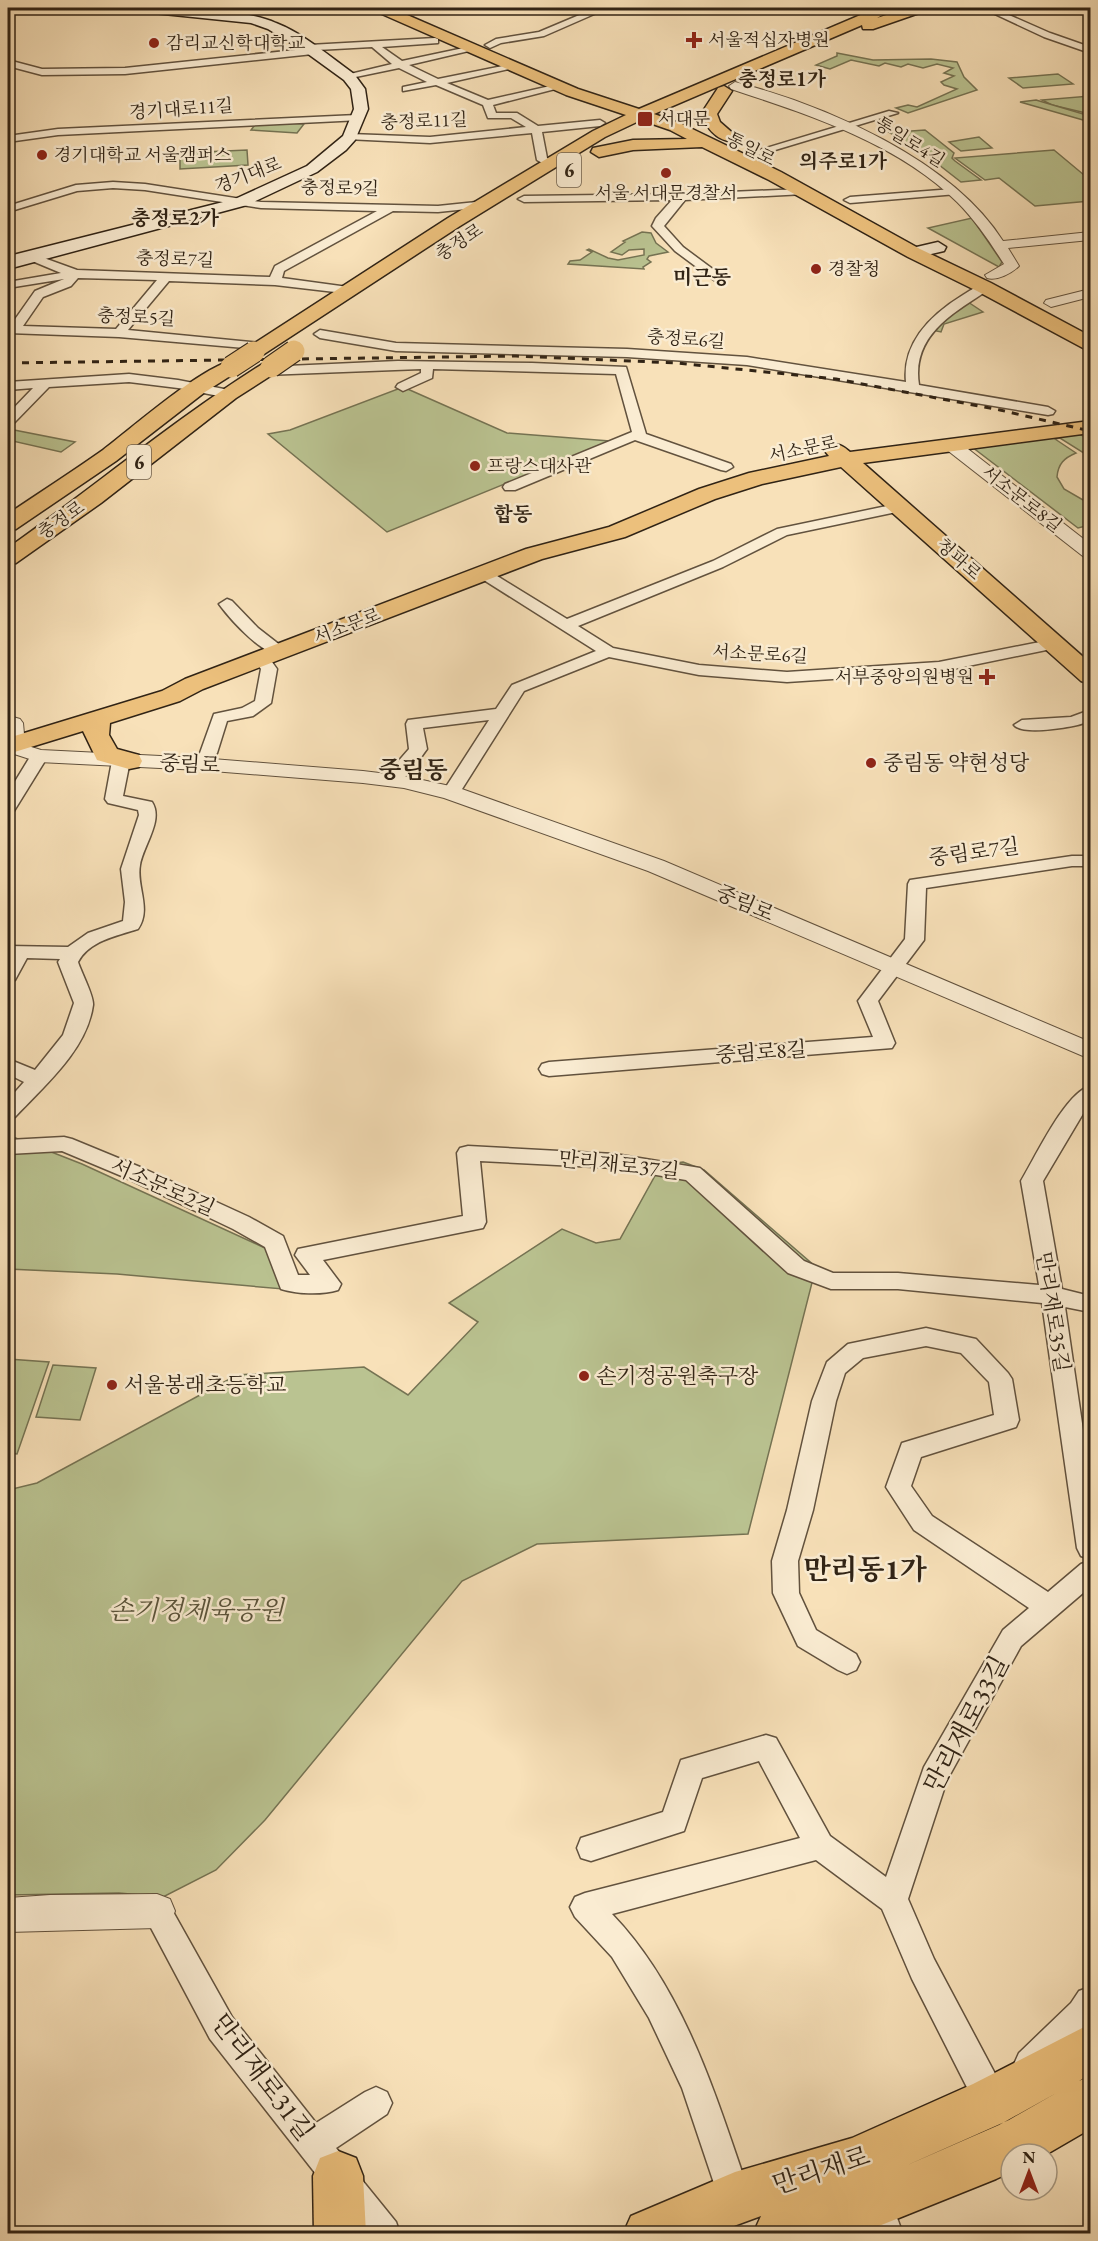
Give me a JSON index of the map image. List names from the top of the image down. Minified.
{"streets":{"main road":["통일로","6","경기대로","충정로","서소문로","청파로","만리재로"],"street":["경기대로11길","충정로11길","통일로4길","충정로9길","충정로7길","충정로5길","충정로6길","서소문로8길","서소문로6길","중림로","중림로7길","중림로8길","만리재로37길","서소문로2길","만리재로35길","만리재로33길","만리재로31길"]},"crossings":[["경기대로11길","경기대로"],["충정로11길","경기대로"],["충정로11길","충정로"],["통일로4길","통일로"],["통일로4길","6"],["통일로","6"],["통일로","충정로"],["6","충정로"],["경기대로","충정로9길"],["경기대로","충정로7길"],["충정로9길","충정로"],["충정로","충정로7길"],["충정로","충정로5길"],["충정로","충정로6길"],["서소문로","서소문로8길"],["서소문로","청파로"],["서소문로","서소문로6길"],["서소문로","중림로"],["청파로","서소문로6길"],["중림로","중림로7길"],["중림로","중림로8길"],["중림로7길","중림로8길"],["만리재로37길","서소문로2길"],["만리재로37길","만리재로35길"]],"districts":["충정로1가","의주로1가","충정로2가","미근동","합동","중림동","만리동1가"],"parks":["손기정체육공원"],"places":{"health":["서울적십자병원","서부중앙의원병원"],"other":["감리교신학대학교","경기대학교 서울캠퍼스","서울 서대문경찰서","경찰청","프랑스대사관","중림동 약현성당","손기정공원축구장","서울봉래초등학교"],"transit":["서대문"]},"north":"top"}
